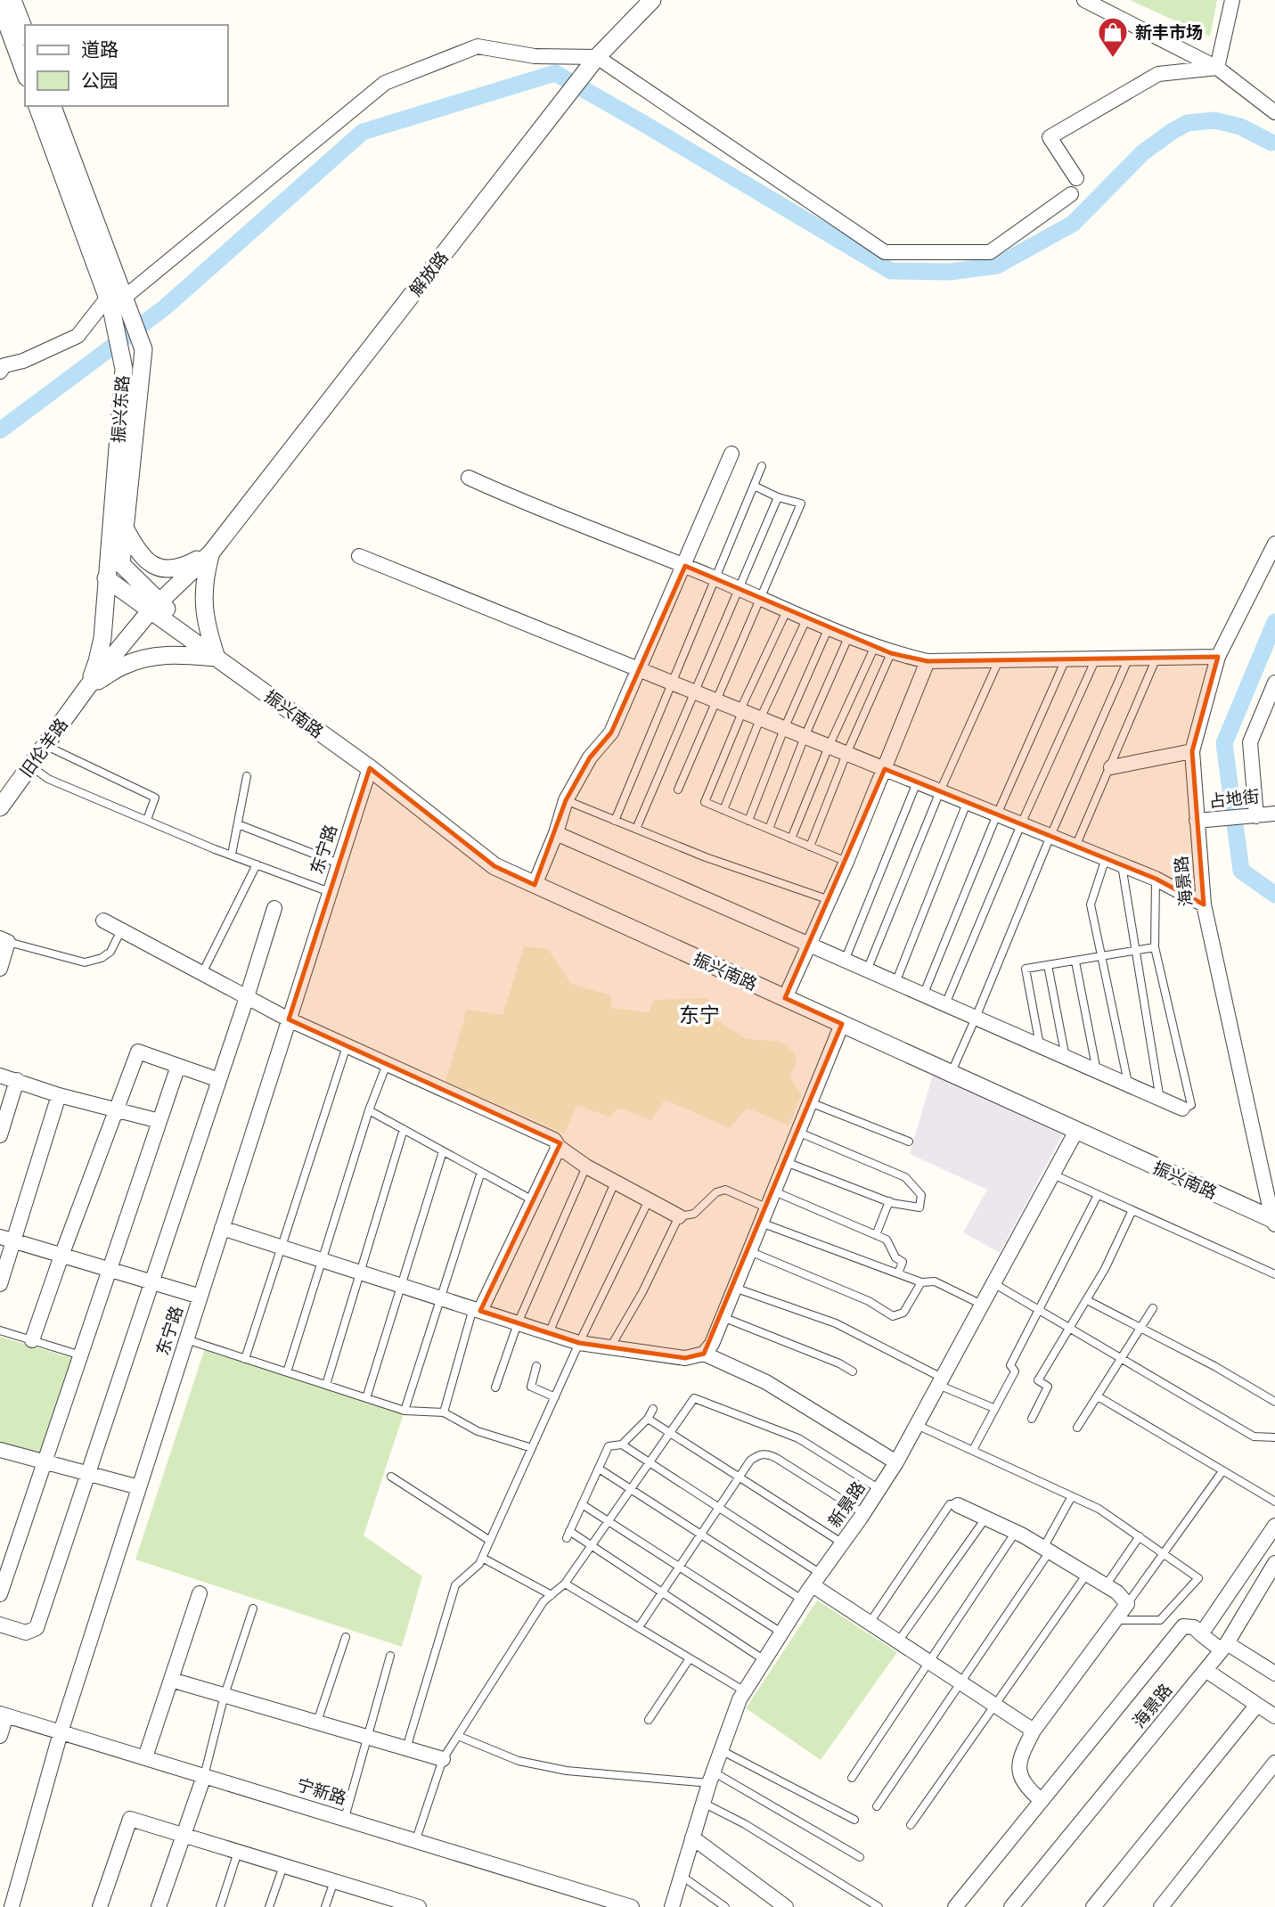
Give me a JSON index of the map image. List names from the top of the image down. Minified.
{"streets":{"street":["解放路","振兴东路","振兴南路","旧伦羊路","占地街","东宁路","海景路","新景路","宁新路"]},"crossings":[["振兴东路","振兴南路"],["振兴东路","旧伦羊路"],["振兴南路","东宁路"],["振兴南路","海景路"],["振兴南路","新景路"],["占地街","海景路"],["东宁路","宁新路"]],"districts":["东宁"],"places":{"shop":["新丰市场"]},"legend":["道路","公园"]}
